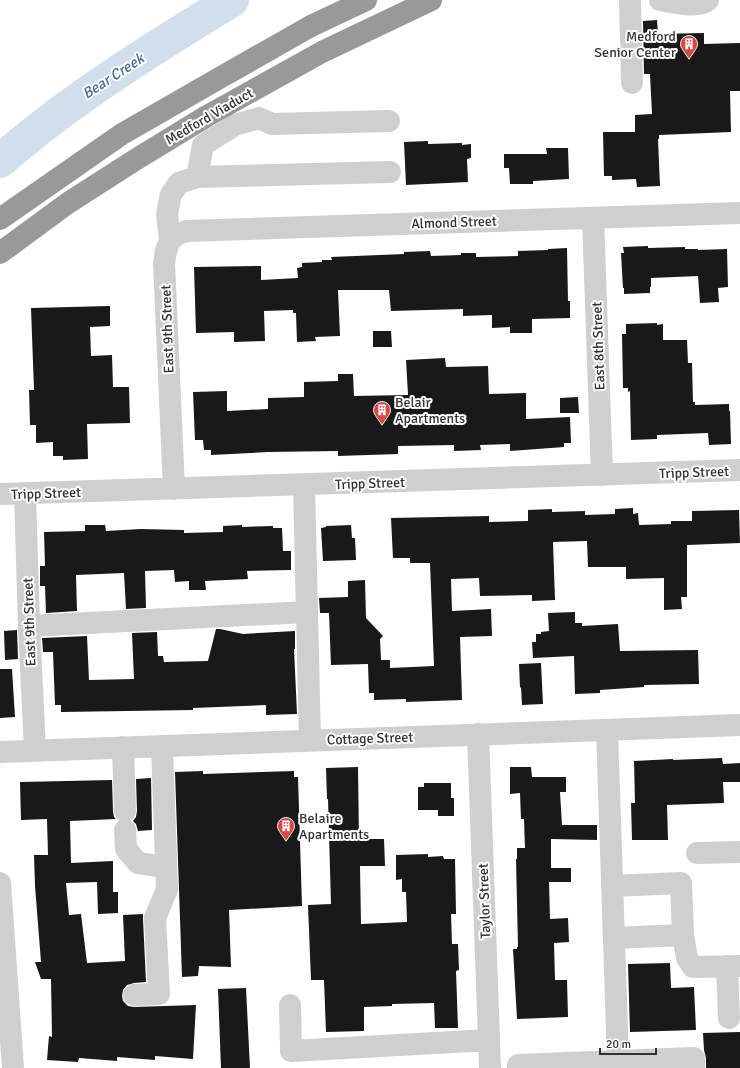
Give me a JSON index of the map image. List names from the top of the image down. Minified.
{"streets":{"highway":["Medford Viaduct"],"street":["Almond Street","East 9th Street","East 8th Street","Tripp Street","Cottage Street","Taylor Street"]},"crossings":[["Almond Street","East 9th Street"],["Almond Street","East 8th Street"],["East 9th Street","Tripp Street"],["East 9th Street","Cottage Street"],["East 8th Street","Tripp Street"],["Cottage Street","Taylor Street"]],"water":["Bear Creek"],"places":{"building":["Medford Senior Center","Belair Apartments","Belaire Apartments"]},"scale_bar":"20 m"}
